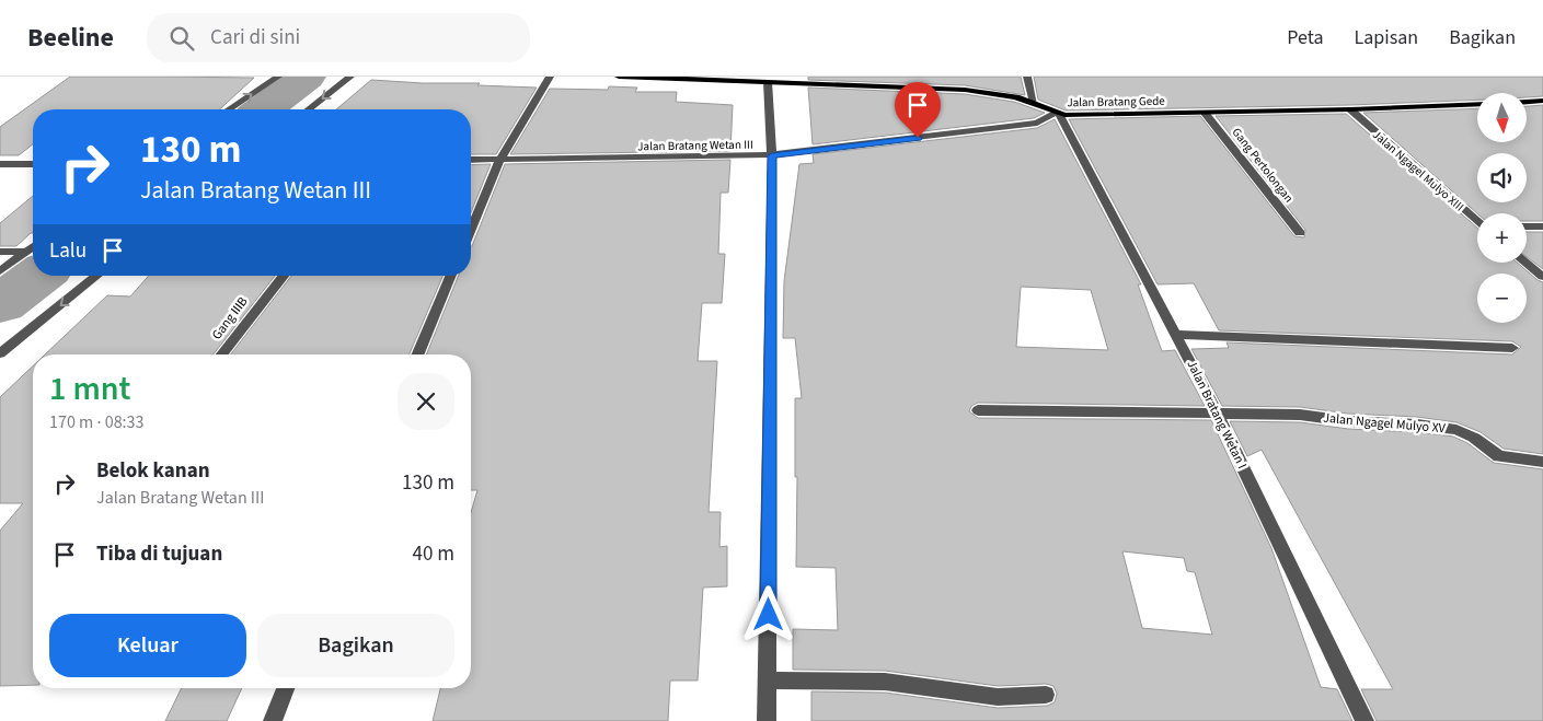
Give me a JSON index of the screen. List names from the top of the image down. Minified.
{"streets":{"main road":["Jalan Bratang Gede"],"street":["Jalan Bratang Wetan III","Gang Pertolongan","Jalan Ngagel Mulyo XIII","Gang IIIB","Jalan Bratang Wetan I","Jalan Ngagel Mulyo XV"]},"crossings":[["Jalan Bratang Gede","Jalan Bratang Wetan III"],["Jalan Bratang Gede","Gang Pertolongan"],["Jalan Bratang Gede","Jalan Ngagel Mulyo XIII"],["Jalan Bratang Gede","Jalan Bratang Wetan I"],["Jalan Bratang Wetan III","Jalan Bratang Wetan I"],["Jalan Bratang Wetan I","Jalan Ngagel Mulyo XV"]],"north":"bottom","page":{"header":"Beeline","search":"Cari di sini","nav":["Peta","Lapisan","Bagikan"],"map_buttons":["+","−"],"turn":["130 m","Jalan Bratang Wetan III"],"then":"Lalu","heading":["1 mnt","170 m · 08:33"],"list":[{"name":"Belok kanan","note":"Jalan Bratang Wetan III","value":"130 m"},{"name":"Tiba di tujuan","value":"40 m"}],"buttons":["Keluar","Bagikan"]}}
